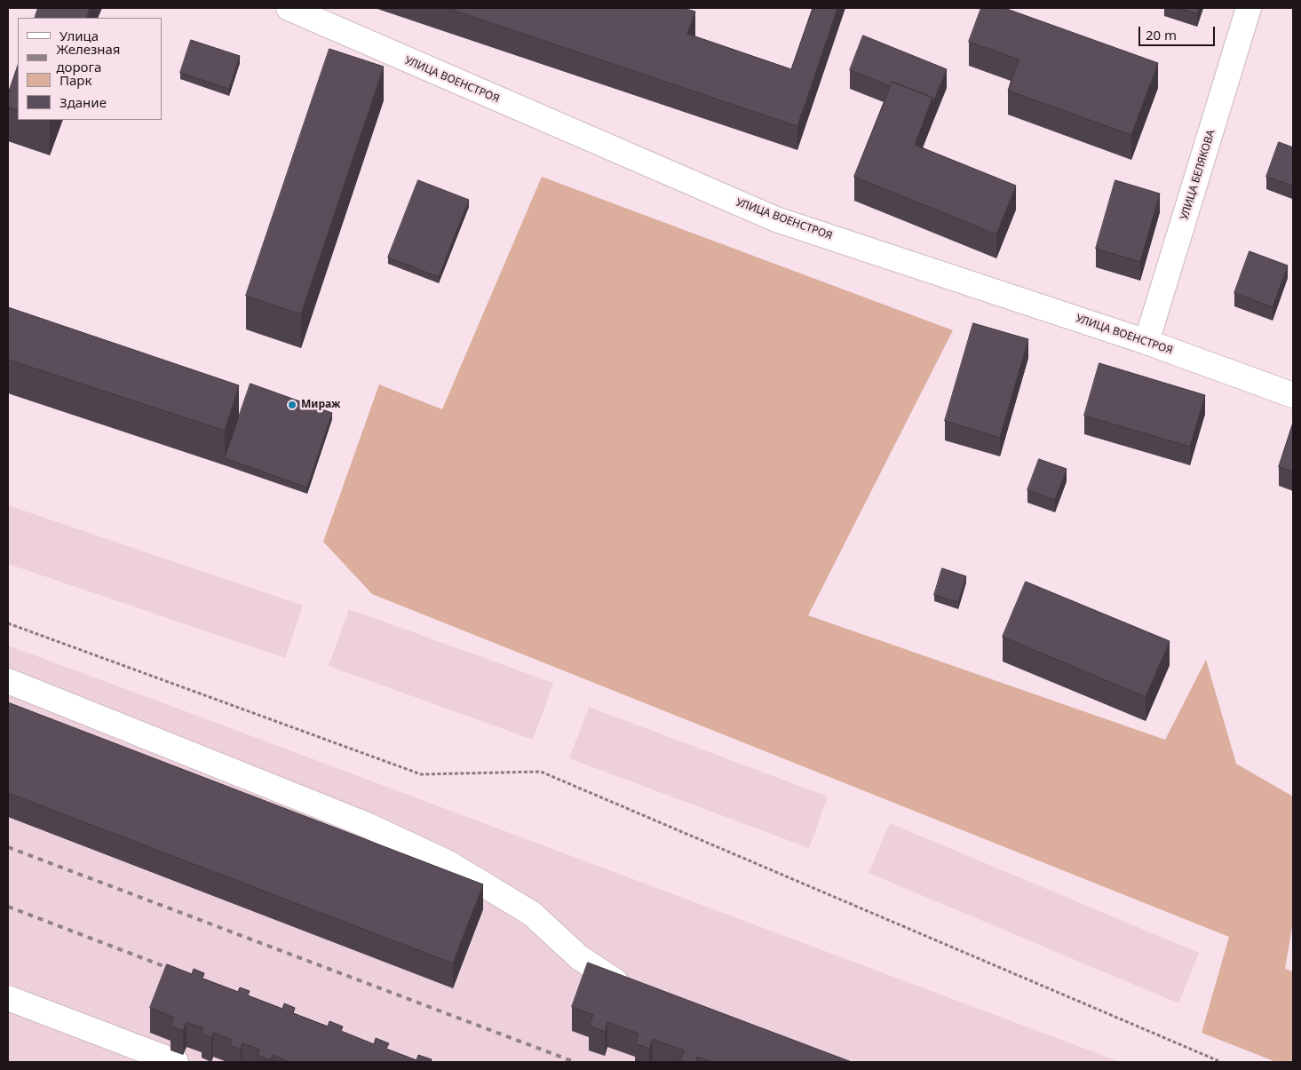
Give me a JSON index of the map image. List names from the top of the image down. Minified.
{"streets":{"street":["УЛИЦА ВОЕНСТРОЯ","УЛИЦА БЕЛЯКОВА"]},"crossings":[["УЛИЦА ВОЕНСТРОЯ","УЛИЦА БЕЛЯКОВА"]],"places":["Мираж"],"legend":["Улица","Железная дорога","Парк","Здание"],"scale_bar":"20 m"}
